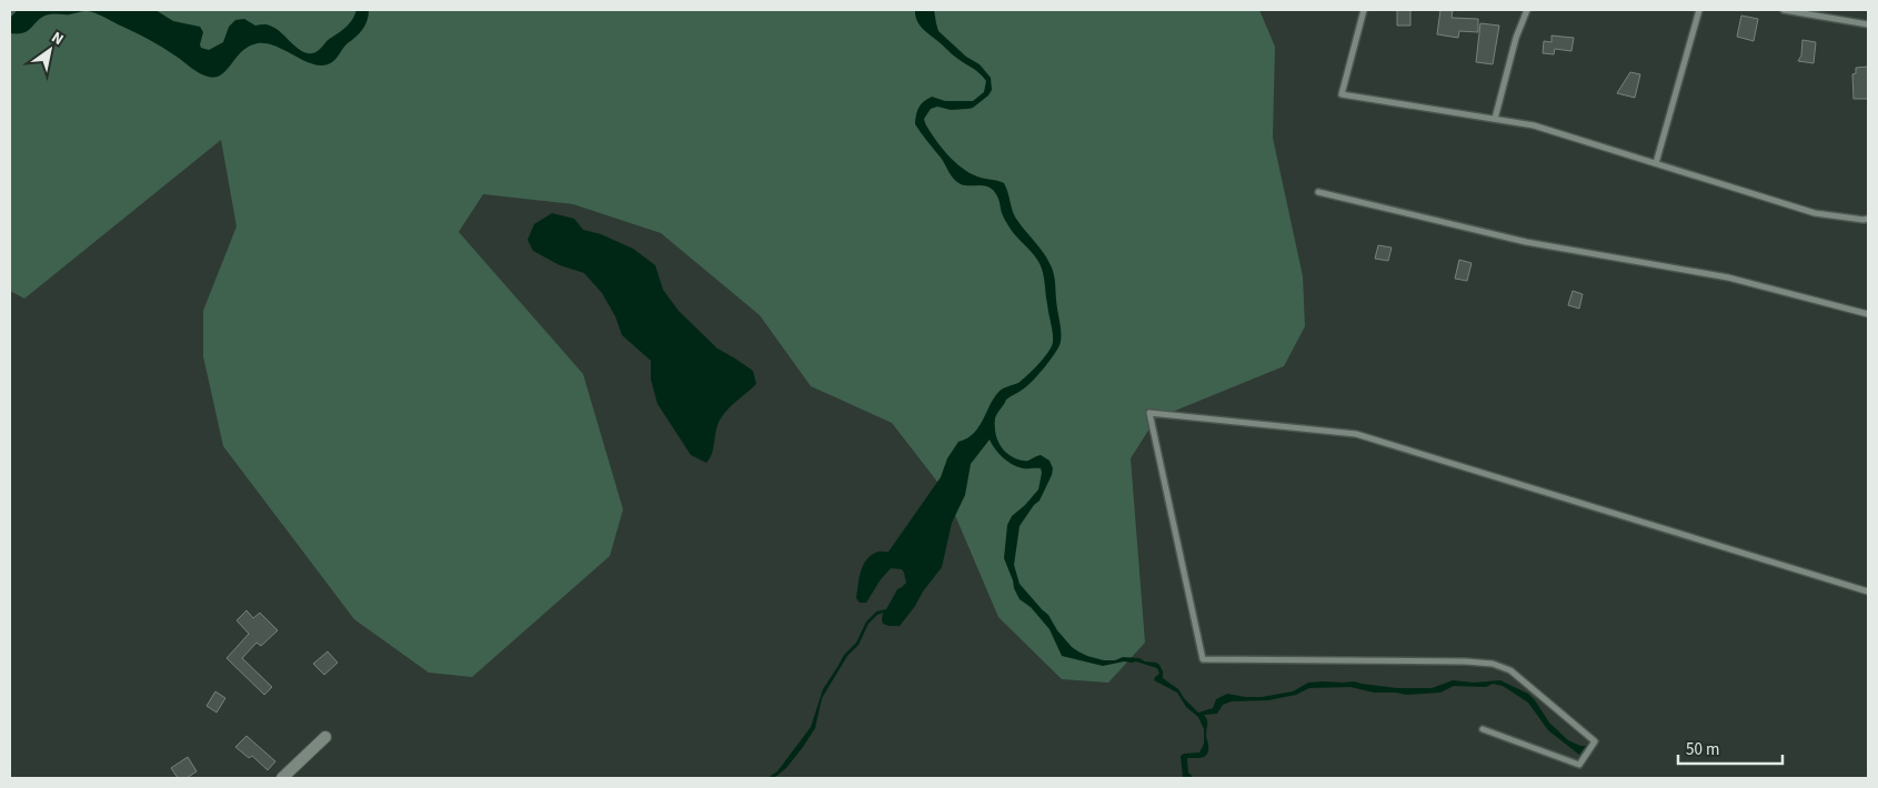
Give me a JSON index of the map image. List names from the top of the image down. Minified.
{"scale_bar":"50 m","north":"top right"}
